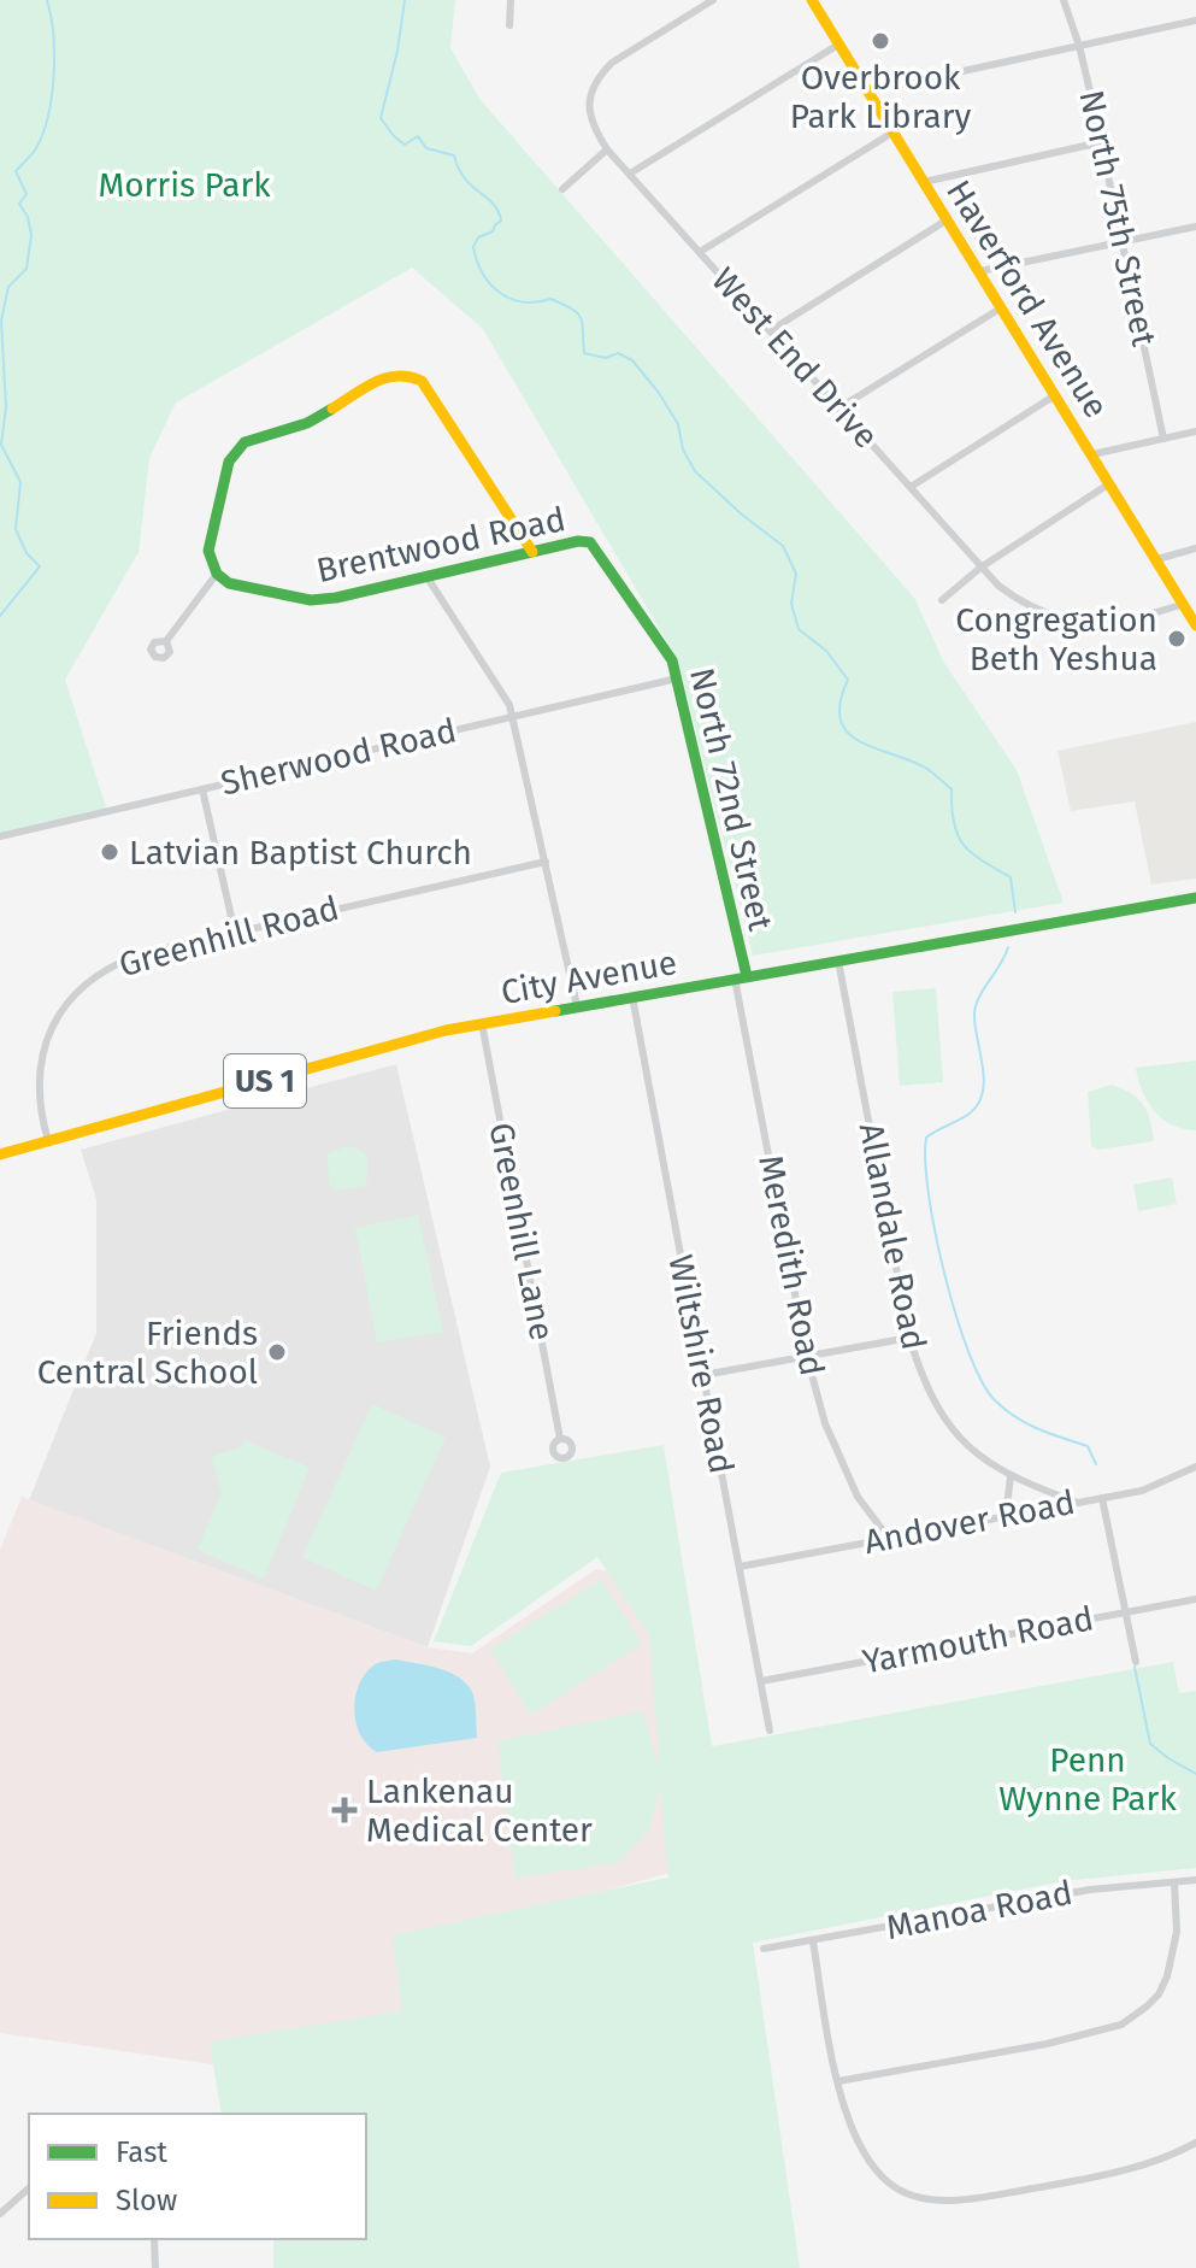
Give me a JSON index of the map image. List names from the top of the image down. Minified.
{"streets":{"main road":["Haverford Avenue","Brentwood Road","North 72nd Street","City Avenue","US 1"],"street":["North 75th Street","West End Drive","Sherwood Road","Greenhill Road","Greenhill Lane","Allandale Road","Meredith Road","Wiltshire Road","Andover Road","Yarmouth Road","Manoa Road"]},"crossings":[["Brentwood Road","North 72nd Street"],["Sherwood Road","North 72nd Street"],["North 72nd Street","City Avenue"],["North 72nd Street","Meredith Road"],["Greenhill Road","City Avenue"],["City Avenue","Greenhill Lane"],["City Avenue","Allandale Road"],["City Avenue","Meredith Road"],["City Avenue","Wiltshire Road"],["Allandale Road","Andover Road"],["Meredith Road","Andover Road"],["Wiltshire Road","Andover Road"],["Wiltshire Road","Yarmouth Road"]],"parks":["Morris Park","Penn Wynne Park"],"places":{"other":["Overbrook Park Library","Congregation Beth Yeshua","Latvian Baptist Church","Friends Central School"],"health":["Lankenau Medical Center"]},"legend":["Fast","Slow"]}
